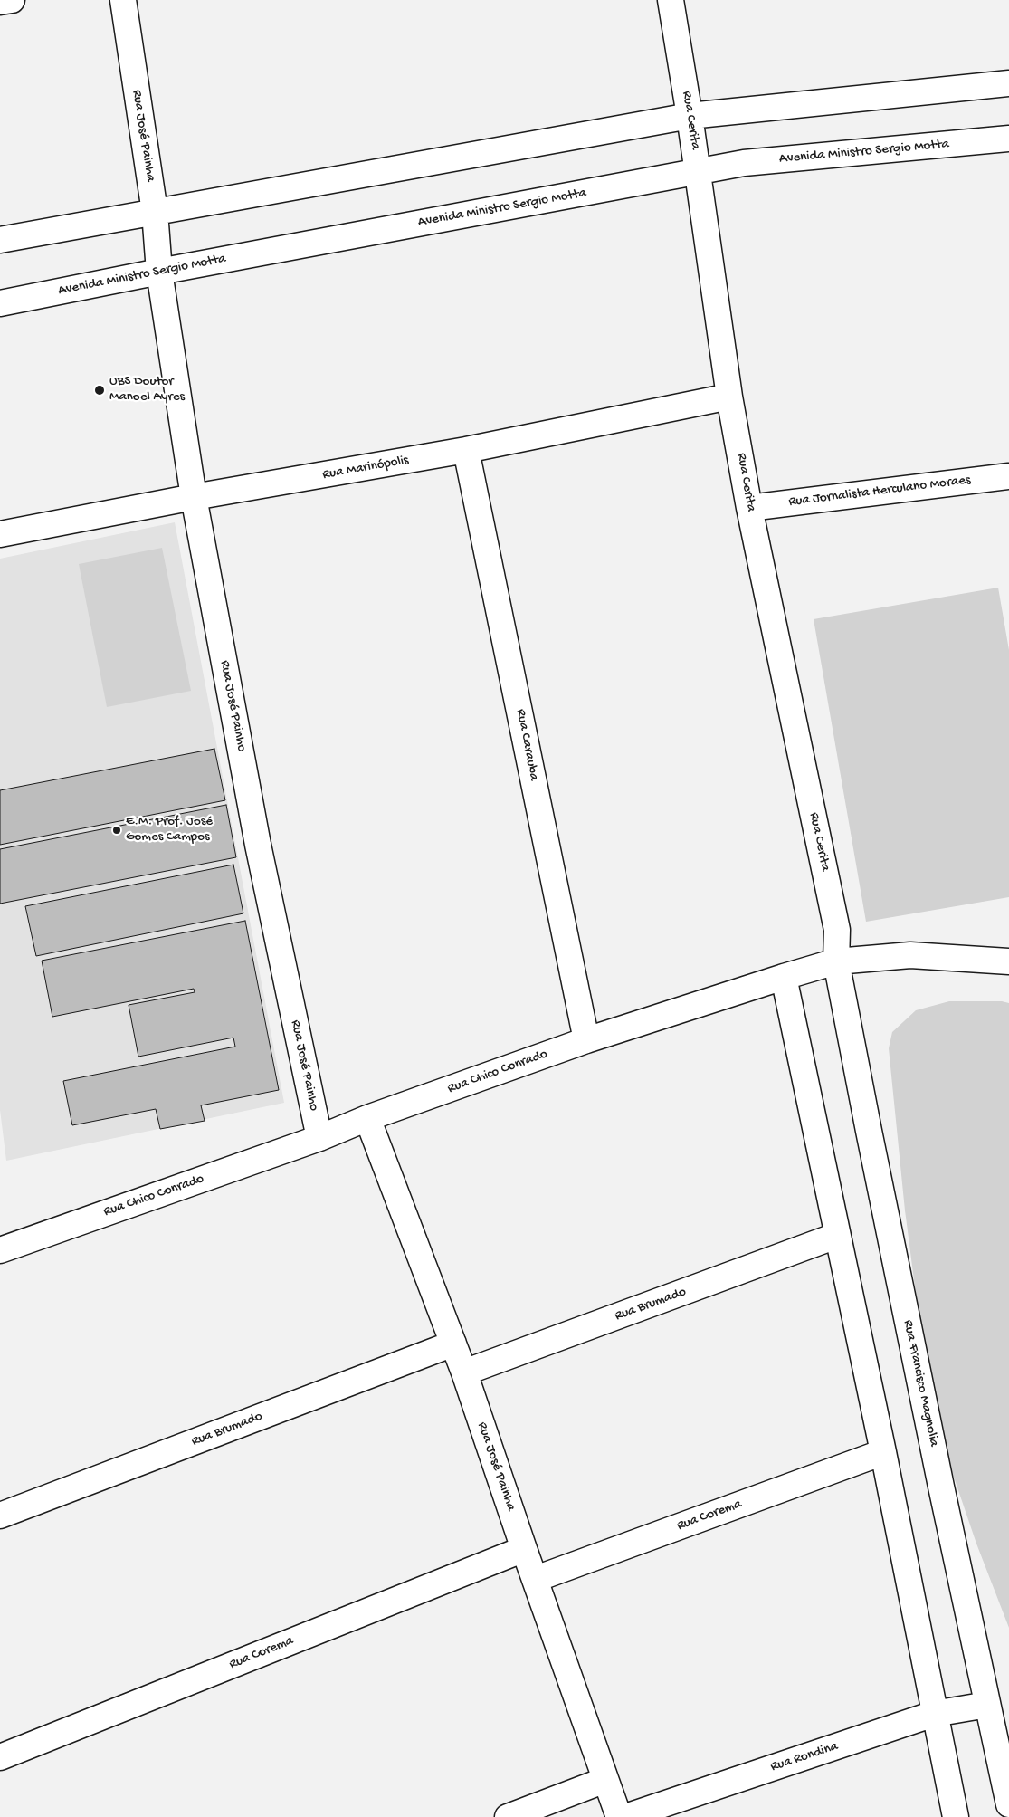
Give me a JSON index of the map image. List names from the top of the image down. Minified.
{"streets":{"street":["Rua Cerita","Rua José Painha","Avenida Ministro Sergio Motta","Rua Marinópolis","Rua Jornalista Herculano Moraes","Rua José Painho","Rua Carauba","Rua Chico Conrado","Rua Brumado","Rua Francisco Magnolia","Rua Corema","Rua Rondina"]},"crossings":[["Rua Cerita","Avenida Ministro Sergio Motta"],["Rua Cerita","Rua Marinópolis"],["Rua Cerita","Rua Jornalista Herculano Moraes"],["Rua Cerita","Rua Chico Conrado"],["Rua Cerita","Rua Francisco Magnolia"],["Rua José Painha","Avenida Ministro Sergio Motta"],["Rua José Painha","Rua José Painho"],["Rua José Painha","Rua Chico Conrado"],["Rua José Painha","Rua Brumado"],["Rua José Painha","Rua Corema"],["Avenida Ministro Sergio Motta","Rua José Painho"],["Rua Marinópolis","Rua José Painho"],["Rua Marinópolis","Rua Carauba"],["Rua José Painho","Rua Chico Conrado"],["Rua Carauba","Rua Chico Conrado"],["Rua Chico Conrado","Rua Francisco Magnolia"],["Rua Francisco Magnolia","Rua Rondina"]],"places":["UBS Doutor Manoel Ayres","E.M. Prof. José Gomes Campos"]}
